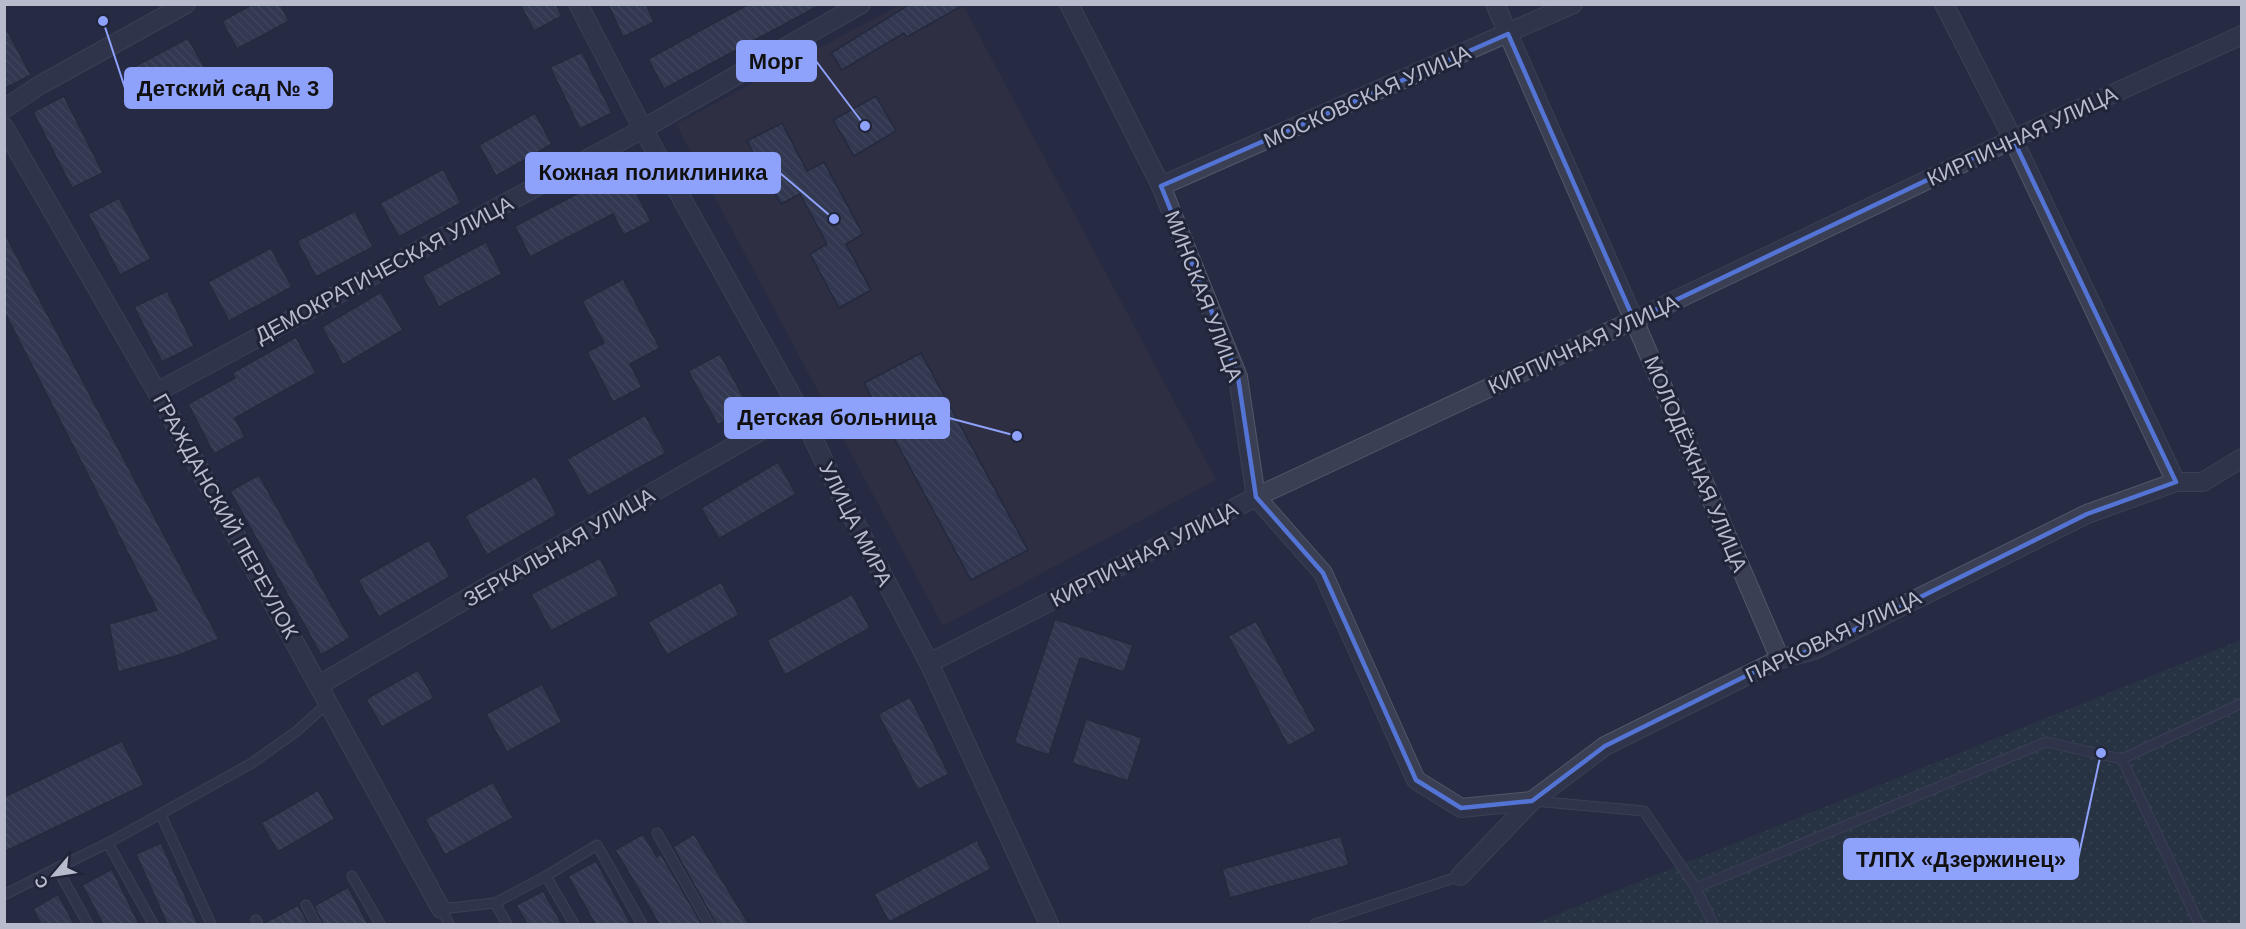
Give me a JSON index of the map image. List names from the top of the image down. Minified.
{"streets":{"street":["МОСКОВСКАЯ УЛИЦА","КИРПИЧНАЯ УЛИЦА","ДЕМОКРАТИЧЕСКАЯ УЛИЦА","МИНСКАЯ УЛИЦА","МОЛОДЁЖНАЯ УЛИЦА","ГРАЖДАНСКИЙ ПЕРЕУЛОК","УЛИЦА МИРА","ЗЕРКАЛЬНАЯ УЛИЦА","ПАРКОВАЯ УЛИЦА"]},"crossings":[["МОСКОВСКАЯ УЛИЦА","МИНСКАЯ УЛИЦА"],["МОСКОВСКАЯ УЛИЦА","МОЛОДЁЖНАЯ УЛИЦА"],["КИРПИЧНАЯ УЛИЦА","МИНСКАЯ УЛИЦА"],["КИРПИЧНАЯ УЛИЦА","МОЛОДЁЖНАЯ УЛИЦА"],["КИРПИЧНАЯ УЛИЦА","УЛИЦА МИРА"],["ДЕМОКРАТИЧЕСКАЯ УЛИЦА","ГРАЖДАНСКИЙ ПЕРЕУЛОК"],["ДЕМОКРАТИЧЕСКАЯ УЛИЦА","УЛИЦА МИРА"],["МОЛОДЁЖНАЯ УЛИЦА","ПАРКОВАЯ УЛИЦА"],["ГРАЖДАНСКИЙ ПЕРЕУЛОК","ЗЕРКАЛЬНАЯ УЛИЦА"],["УЛИЦА МИРА","ЗЕРКАЛЬНАЯ УЛИЦА"]],"places":["Детский сад № 3","Морг","Кожная поликлиника","Детская больница","ТЛПХ «Дзержинец»"],"north":"bottom left"}
